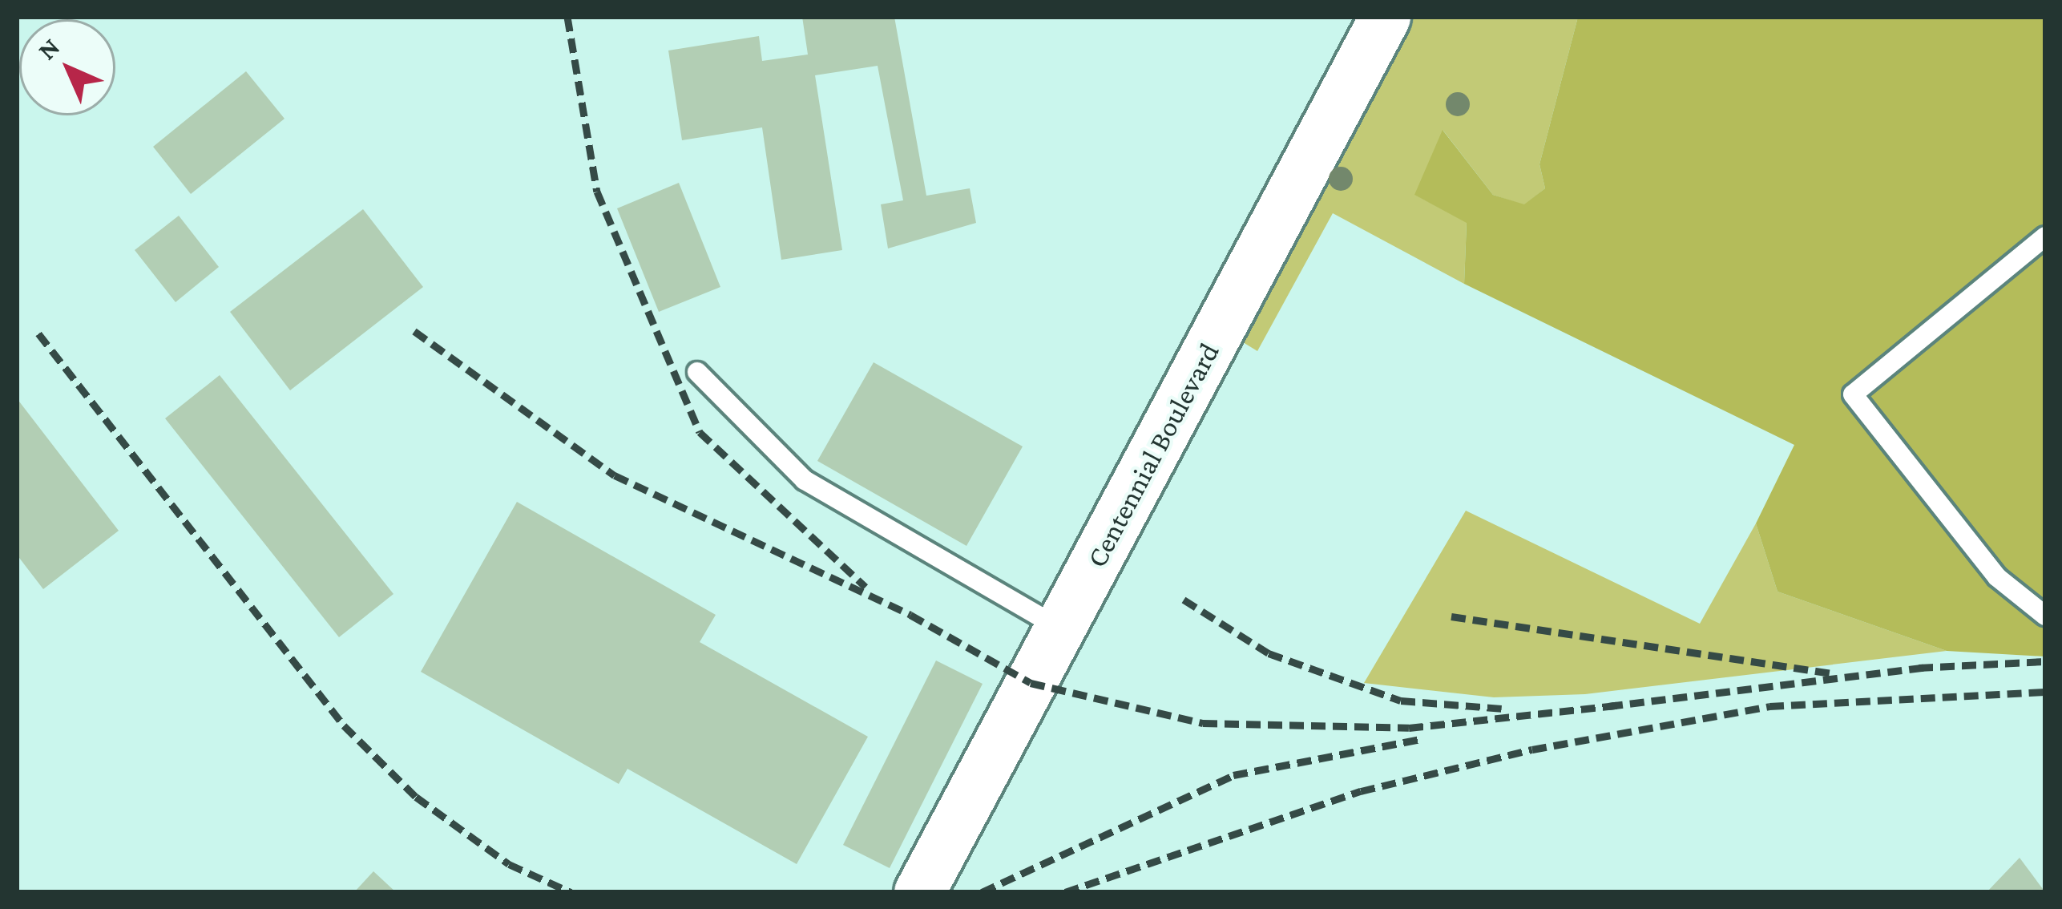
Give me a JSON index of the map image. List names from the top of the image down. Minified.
{"streets":{"main road":["Centennial Boulevard"]},"north":"top left"}
